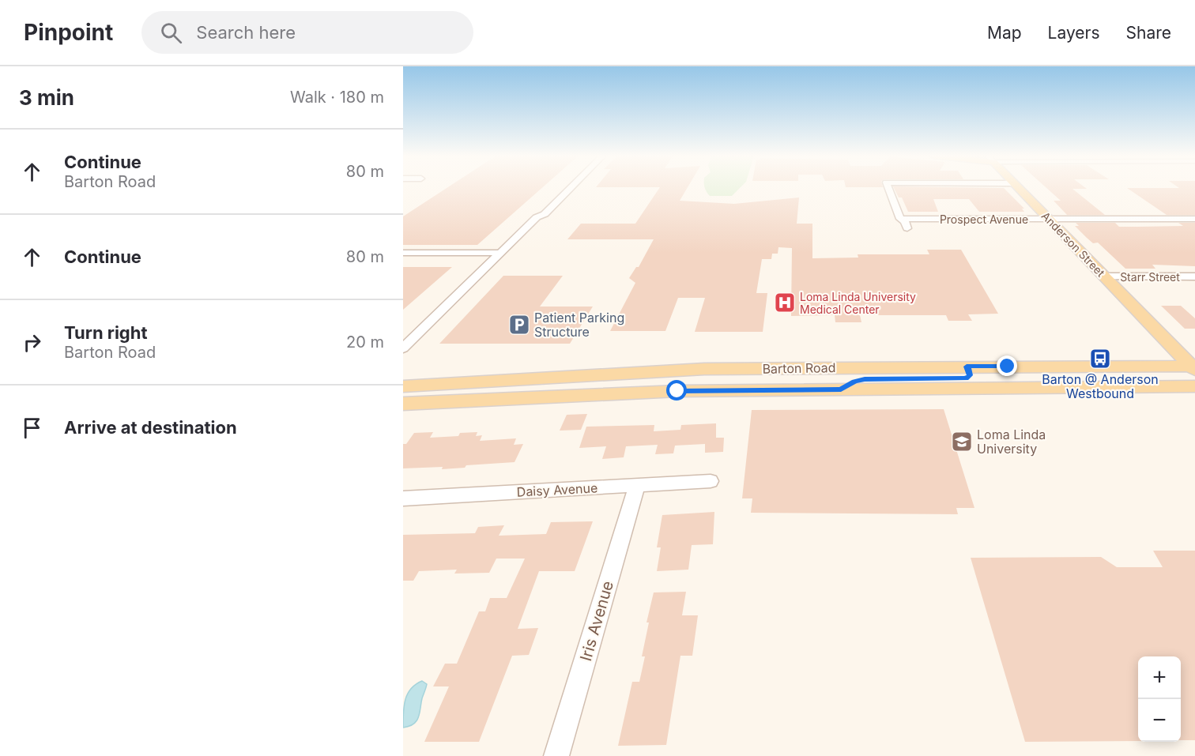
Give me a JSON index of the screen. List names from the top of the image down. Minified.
{"streets":{"main road":["Anderson Street","Barton Road"],"street":["Prospect Avenue","Starr Street","Daisy Avenue","Iris Avenue"]},"crossings":[["Prospect Avenue","Anderson Street"],["Anderson Street","Starr Street"],["Anderson Street","Barton Road"],["Daisy Avenue","Iris Avenue"]],"places":{"hospital":["Loma Linda University Medical Center"],"parking":["Patient Parking Structure"],"bus stop":["Barton @ Anderson Westbound"],"school or university":["Loma Linda University"]},"page":{"header":"Pinpoint","search":"Search here","nav":["Map","Layers","Share"],"heading":["3 min","Walk · 180 m"],"list":[["Continue","Barton Road","80 m"],["Continue","80 m"],["Turn right","Barton Road","20 m"],"Arrive at destination"],"map_buttons":["+","−"]}}
